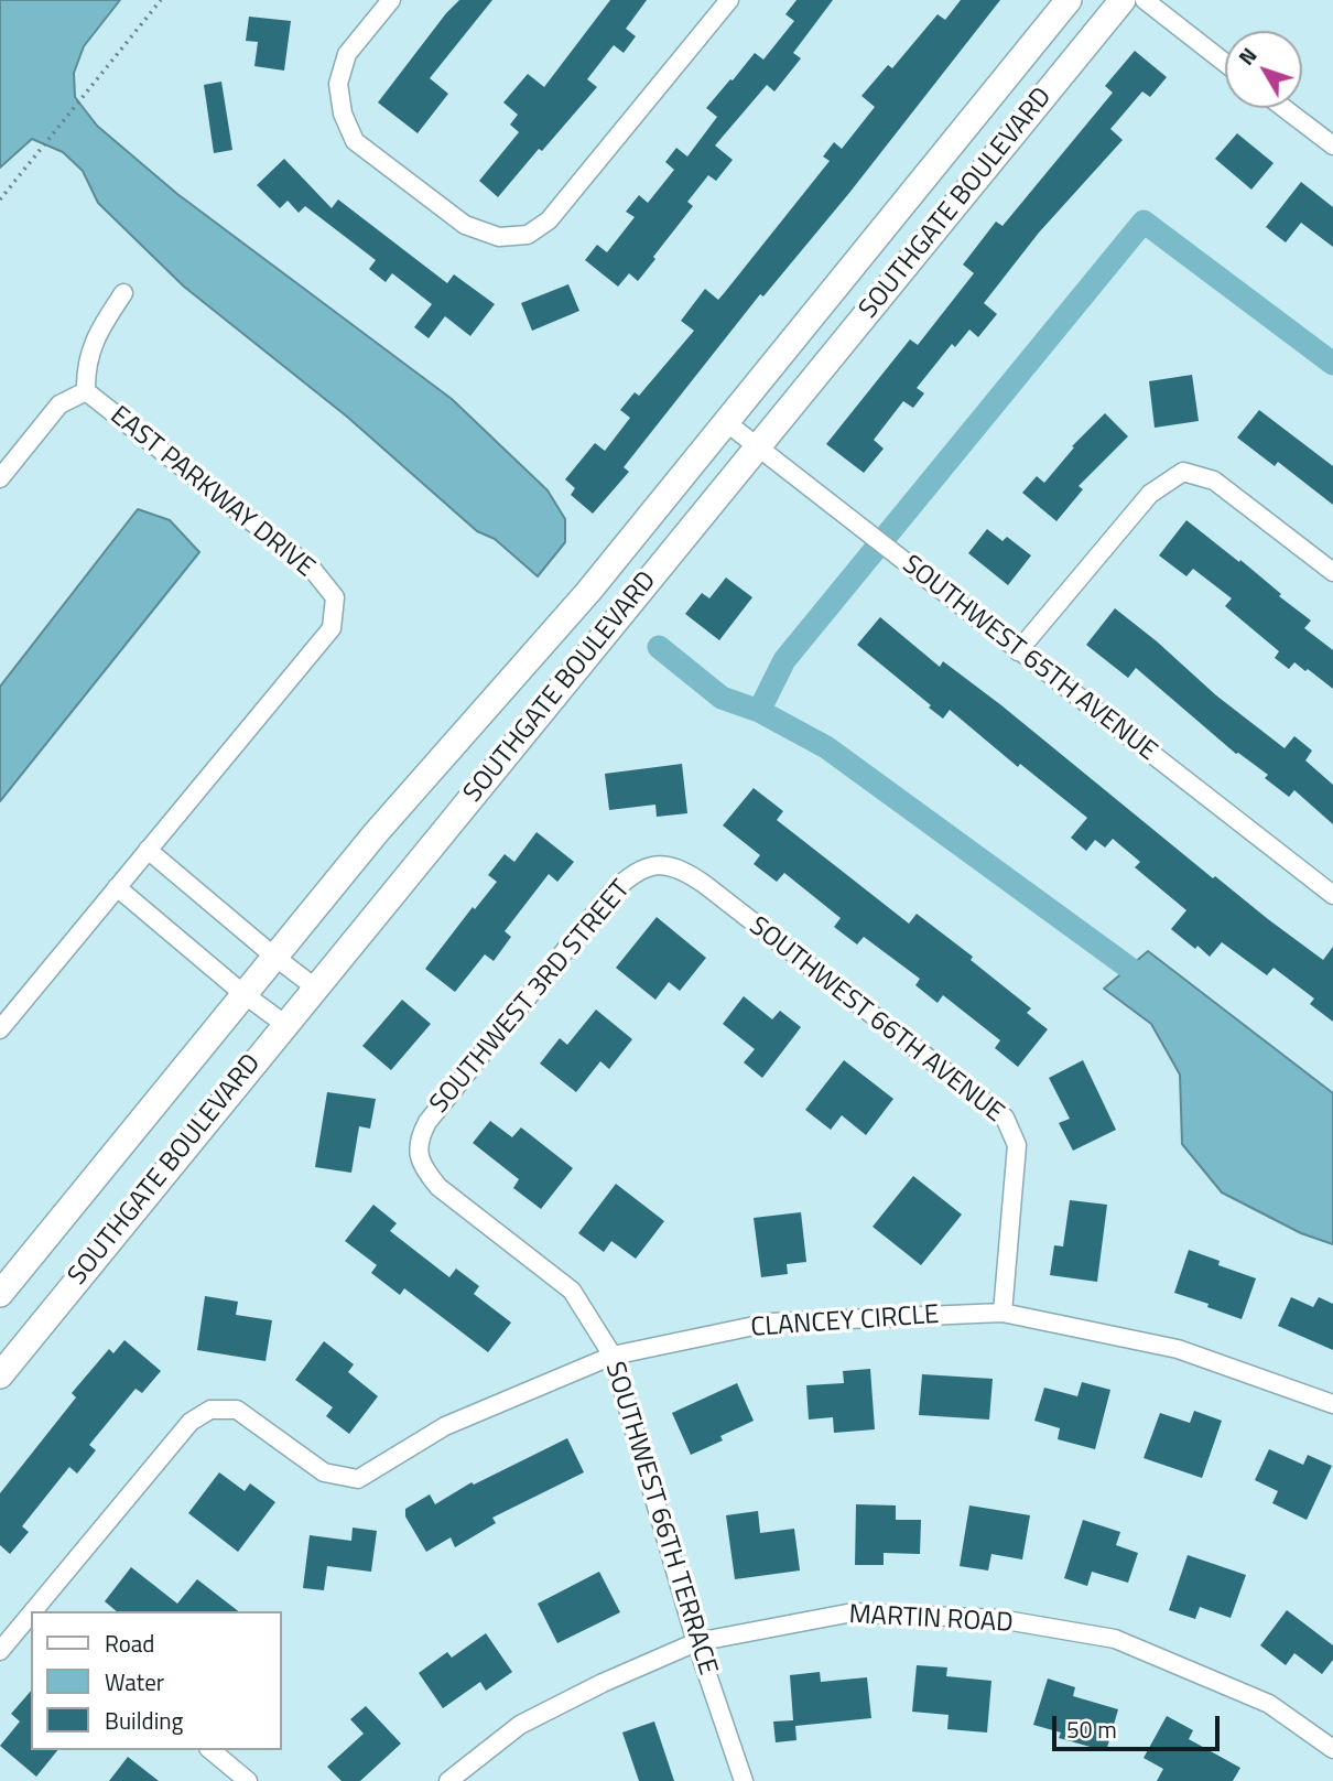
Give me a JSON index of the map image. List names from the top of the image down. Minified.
{"streets":{"main road":["SOUTHGATE BOULEVARD"],"street":["EAST PARKWAY DRIVE","SOUTHWEST 65TH AVENUE","SOUTHWEST 3RD STREET","SOUTHWEST 66TH AVENUE","CLANCEY CIRCLE","SOUTHWEST 66TH TERRACE","MARTIN ROAD"]},"crossings":[["SOUTHGATE BOULEVARD","SOUTHWEST 65TH AVENUE"],["SOUTHWEST 3RD STREET","SOUTHWEST 66TH AVENUE"],["SOUTHWEST 3RD STREET","SOUTHWEST 66TH TERRACE"],["SOUTHWEST 66TH AVENUE","CLANCEY CIRCLE"],["CLANCEY CIRCLE","SOUTHWEST 66TH TERRACE"],["SOUTHWEST 66TH TERRACE","MARTIN ROAD"]],"legend":["Road","Water","Building"],"scale_bar":"50 m","north":"top left"}
